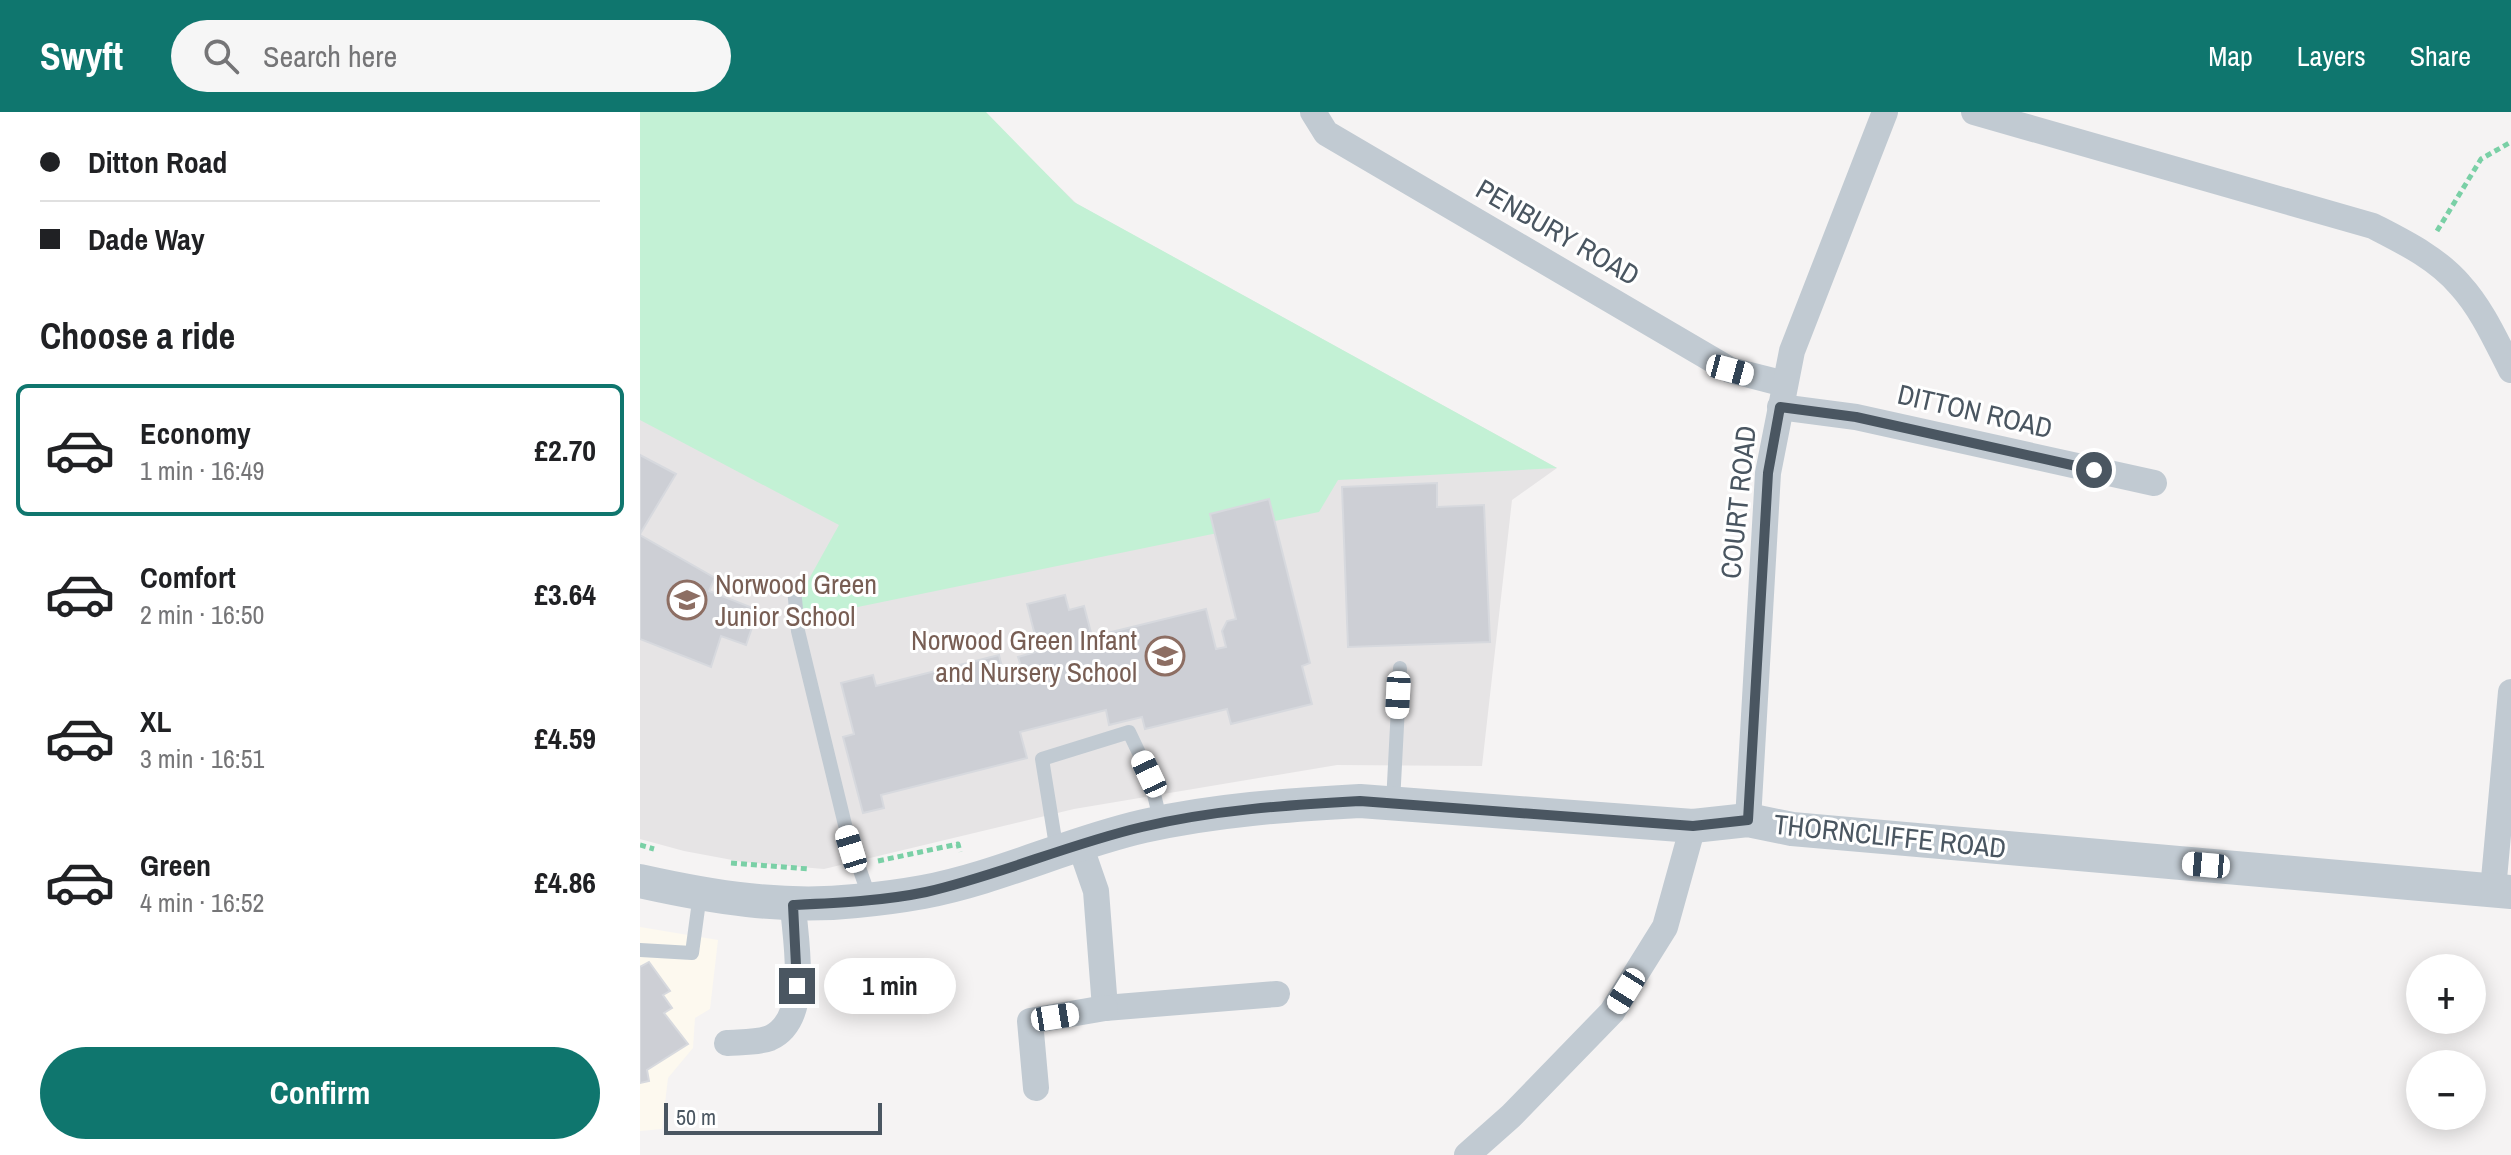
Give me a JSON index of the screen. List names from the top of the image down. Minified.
{"streets":{"street":["PENBURY ROAD","DITTON ROAD","COURT ROAD","THORNCLIFFE ROAD"]},"crossings":[["PENBURY ROAD","DITTON ROAD"],["PENBURY ROAD","COURT ROAD"],["DITTON ROAD","COURT ROAD"],["COURT ROAD","THORNCLIFFE ROAD"]],"places":{"school or university":["Norwood Green Junior School","Norwood Green Infant and Nursery School"]},"scale_bar":"50 m","page":{"header":"Swyft","search":"Search here","nav":["Map","Layers","Share"],"banner":["Ditton Road","Dade Way"],"heading":"Choose a ride","list":[{"name":"Economy","note":"1 min · 16:49","value":"£2.70"},{"name":"Comfort","note":"2 min · 16:50","value":"£3.64"},{"name":"XL","note":"3 min · 16:51","value":"£4.59"},{"name":"Green","note":"4 min · 16:52","value":"£4.86"}],"map_buttons":["+","−"],"bubble":"1 min","buttons":"Confirm","scale":"50 m"}}
